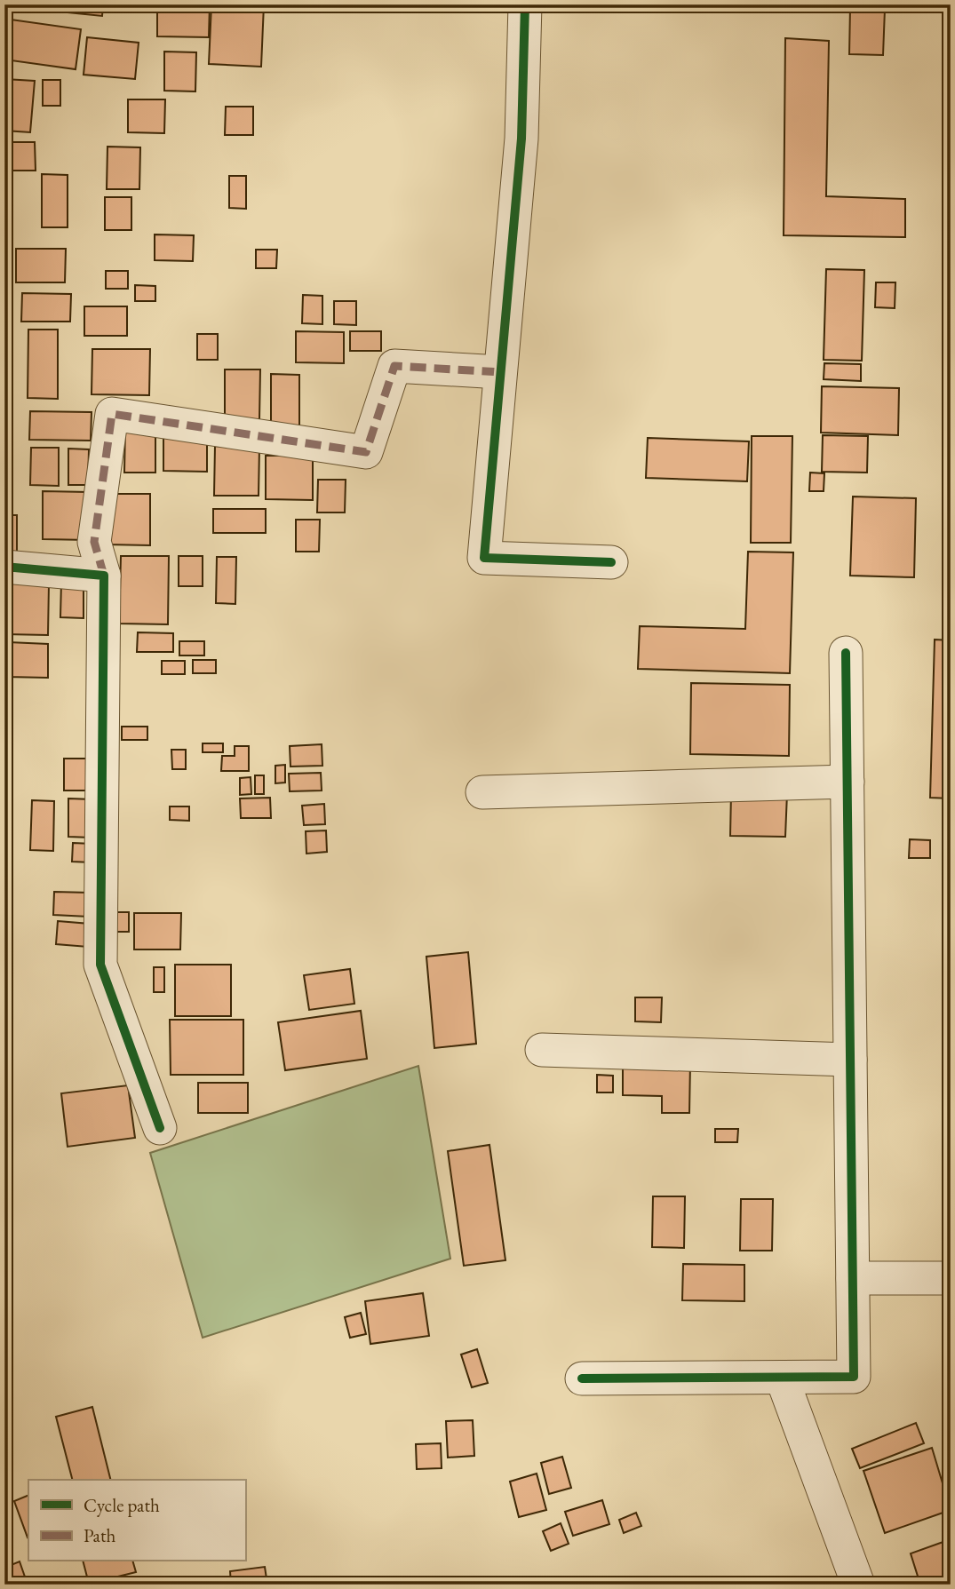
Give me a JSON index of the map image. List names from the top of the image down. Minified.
{"legend":["Cycle path","Path"]}
